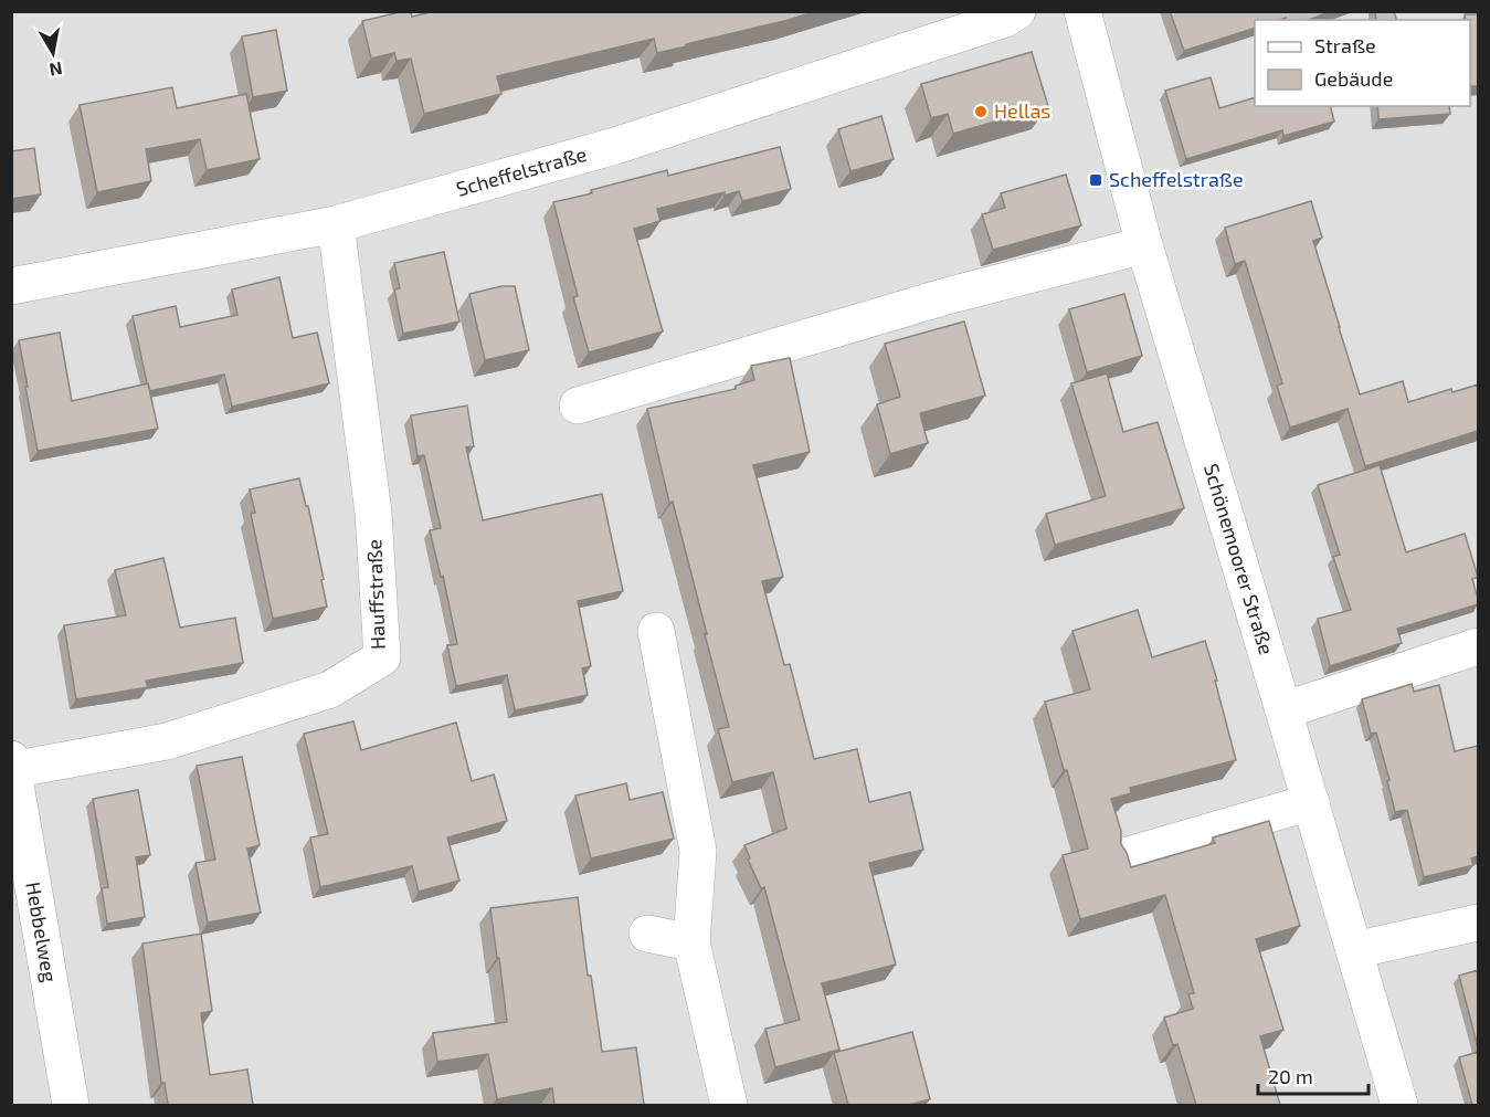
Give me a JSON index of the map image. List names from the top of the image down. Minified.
{"streets":{"street":["Scheffelstraße","Schönemoorer Straße","Hauffstraße","Hebbelweg"]},"crossings":[["Scheffelstraße","Hauffstraße"],["Hauffstraße","Hebbelweg"]],"places":{"other":["Hellas"],"transit":["Scheffelstraße"]},"legend":["Straße","Gebäude"],"scale_bar":"20 m","north":"bottom"}
